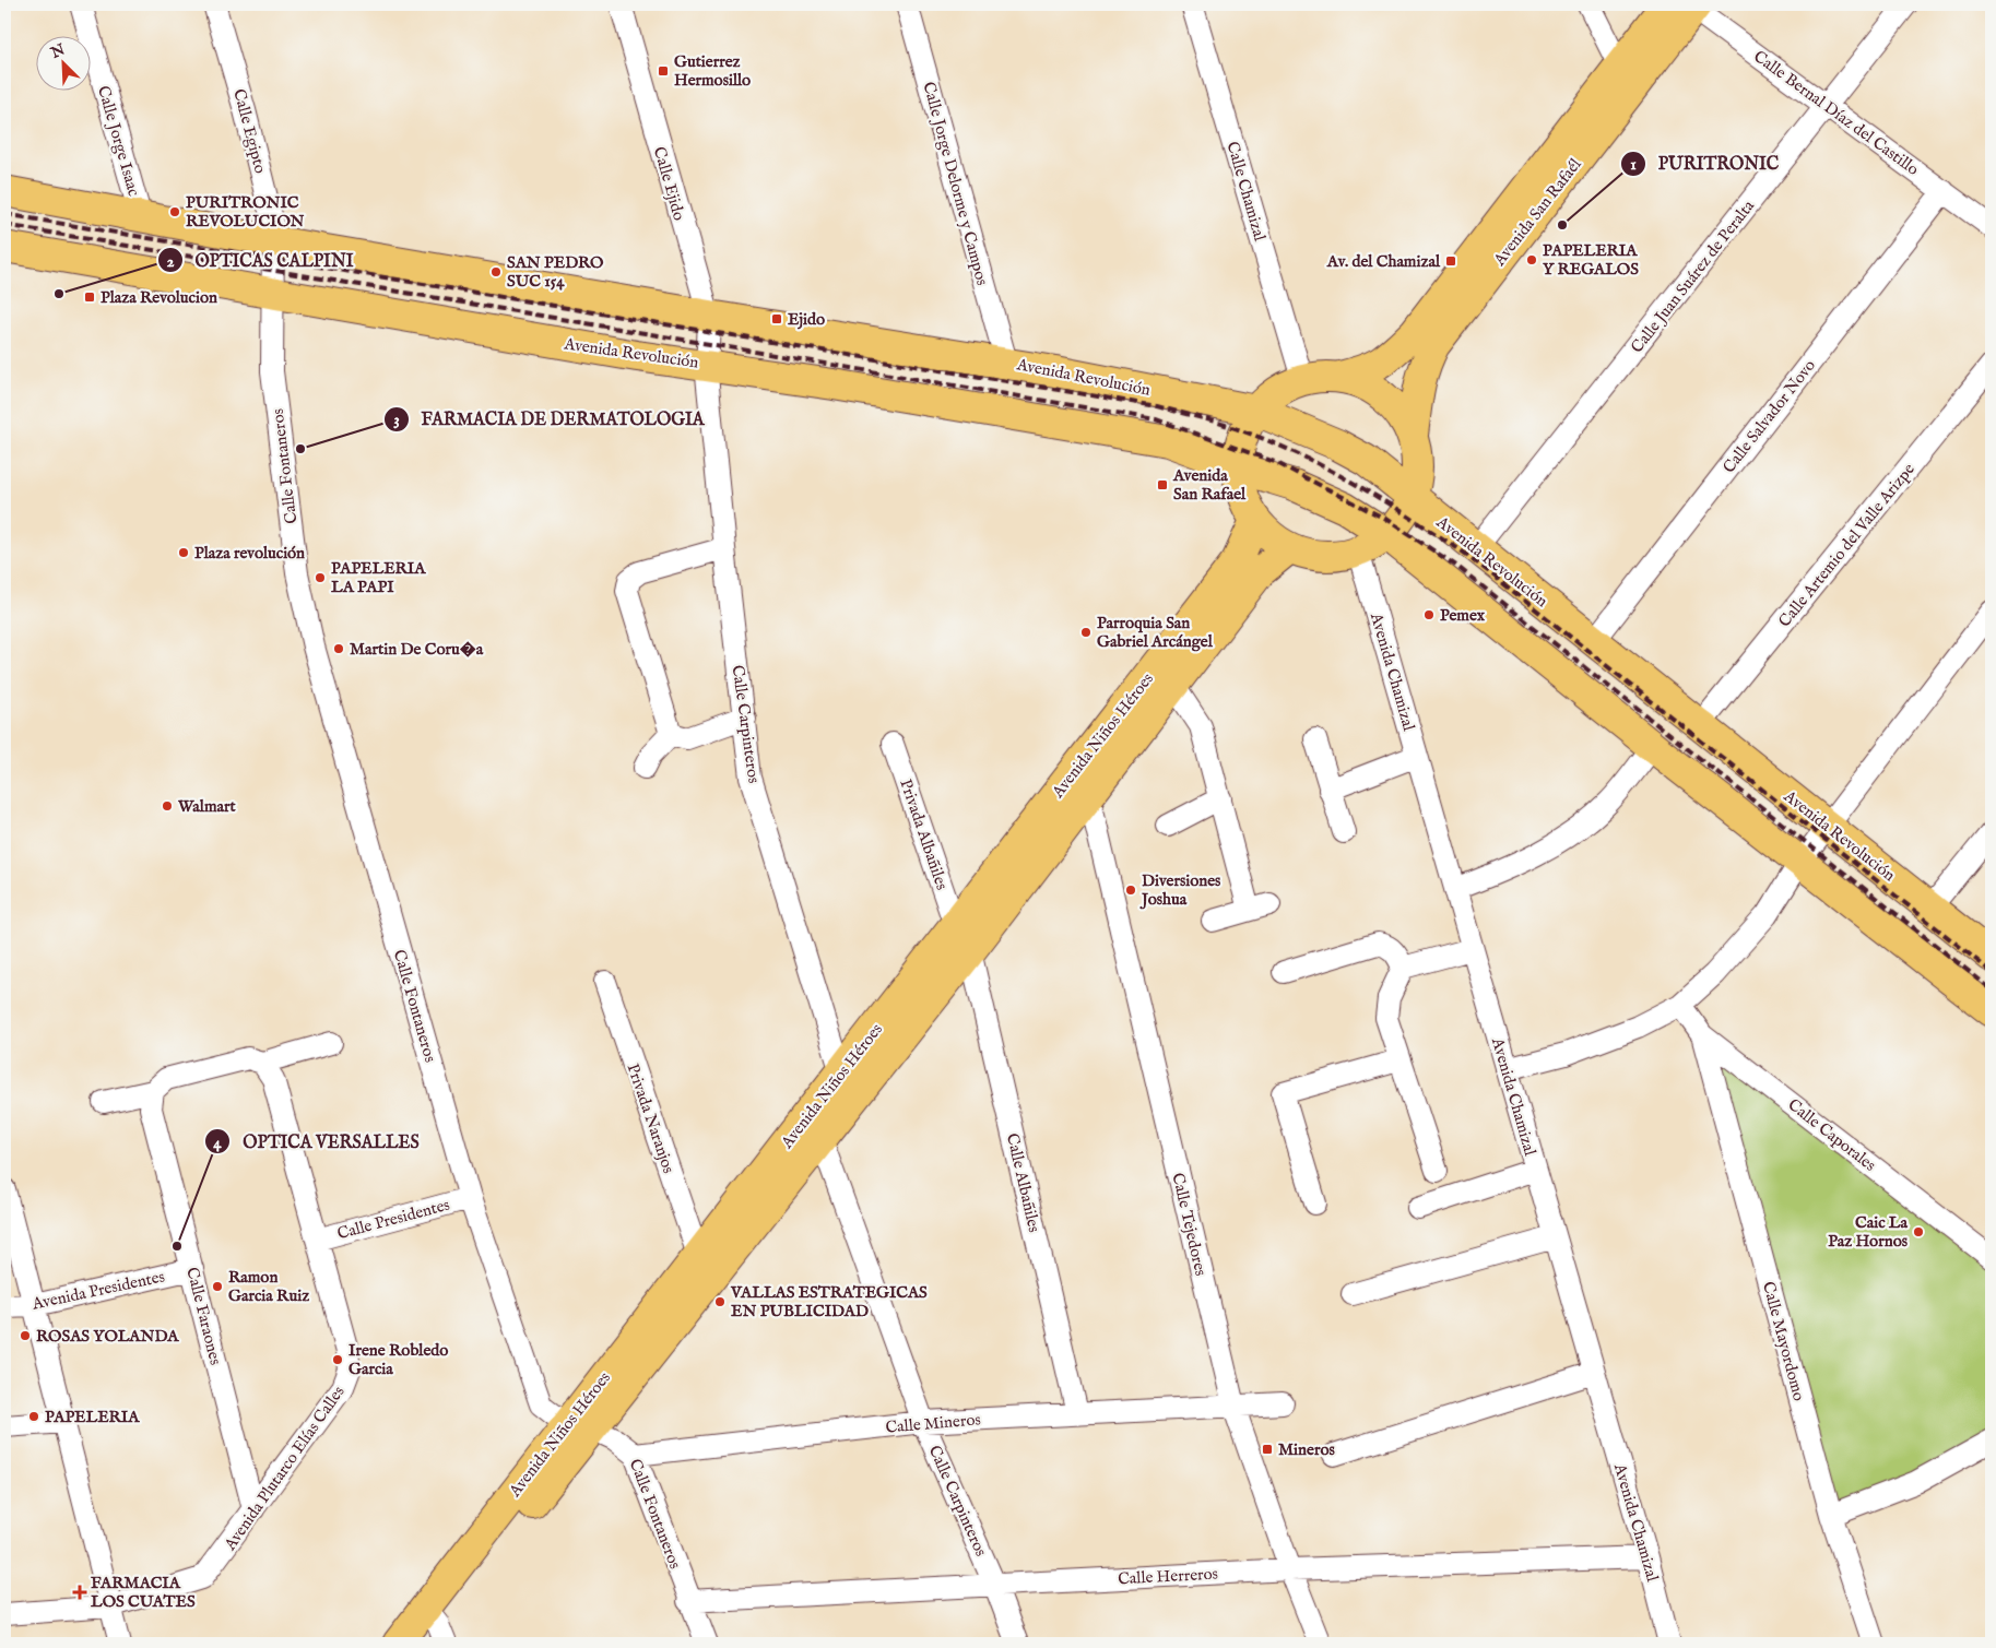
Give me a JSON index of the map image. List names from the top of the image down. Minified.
{"streets":{"main road":["Avenida San Rafaél","Avenida Revolución","Avenida Niños Héroes"],"street":["Calle Bernal Díaz del Castillo","Calle Egipto","Calle Jorge Isaac","Calle Ejido","Calle Jorge Delorme y Campos","Calle Chamizal","Calle Juan Suárez de Peralta","Calle Salvador Novo","Calle Fontaneros","Calle Artemio del Valle Arizpe","Avenida Chamizal","Calle Carpinteros","Privada Albañiles","Privada Naranjos","Calle Caporales","Calle Albañiles","Calle Presidentes","Calle Tejedores","Avenida Presidentes","Calle Faraones","Calle Mayordomo","Calle Mineros","Avenida Plutarco Elías Calles","Calle Herreros"]},"crossings":[["Calle Bernal Díaz del Castillo","Avenida San Rafaél"],["Calle Bernal Díaz del Castillo","Calle Juan Suárez de Peralta"],["Calle Bernal Díaz del Castillo","Calle Salvador Novo"],["Calle Egipto","Avenida Revolución"],["Calle Egipto","Calle Fontaneros"],["Calle Jorge Isaac","Avenida Revolución"],["Calle Ejido","Avenida Revolución"],["Calle Ejido","Calle Carpinteros"],["Calle Jorge Delorme y Campos","Avenida Revolución"],["Calle Juan Suárez de Peralta","Avenida Revolución"],["Avenida Revolución","Calle Salvador Novo"],["Avenida Revolución","Calle Fontaneros"],["Avenida Revolución","Calle Artemio del Valle Arizpe"],["Avenida Revolución","Calle Carpinteros"],["Calle Fontaneros","Avenida Niños Héroes"],["Calle Fontaneros","Calle Presidentes"],["Calle Fontaneros","Calle Mineros"],["Calle Fontaneros","Calle Herreros"],["Avenida Chamizal","Calle Herreros"],["Calle Carpinteros","Avenida Niños Héroes"],["Calle Carpinteros","Calle Mineros"],["Calle Carpinteros","Calle Herreros"],["Avenida Niños Héroes","Privada Albañiles"],["Avenida Niños Héroes","Privada Naranjos"],["Avenida Niños Héroes","Calle Albañiles"],["Avenida Niños Héroes","Calle Tejedores"],["Calle Caporales","Calle Mayordomo"],["Calle Albañiles","Calle Mineros"],["Calle Presidentes","Avenida Plutarco Elías Calles"],["Calle Tejedores","Calle Mineros"],["Calle Tejedores","Calle Herreros"],["Avenida Presidentes","Calle Faraones"],["Calle Faraones","Avenida Plutarco Elías Calles"]],"places":{"transit":["Gutierrez Hermosillo","Av. del Chamizal","Plaza Revolucion","Ejido","Avenida San Rafael","Mineros"],"other":["PURITRONIC REVOLUCION","PURITRONIC","PAPELERIA Y REGALOS","SAN PEDRO SUC 154","OPTICAS CALPINI","FARMACIA DE DERMATOLOGIA","Plaza revolución","PAPELERIA LA PAPI","Pemex","Parroquia San Gabriel Arcángel","Martin De Coru�a","Walmart","Diversiones Joshua","Caic La Paz Hornos","OPTICA VERSALLES","Ramon Garcia Ruiz","VALLAS ESTRATEGICAS EN PUBLICIDAD","ROSAS YOLANDA","Irene Robledo Garcia","PAPELERIA"],"health":["FARMACIA LOS CUATES"]},"north":"top left"}
